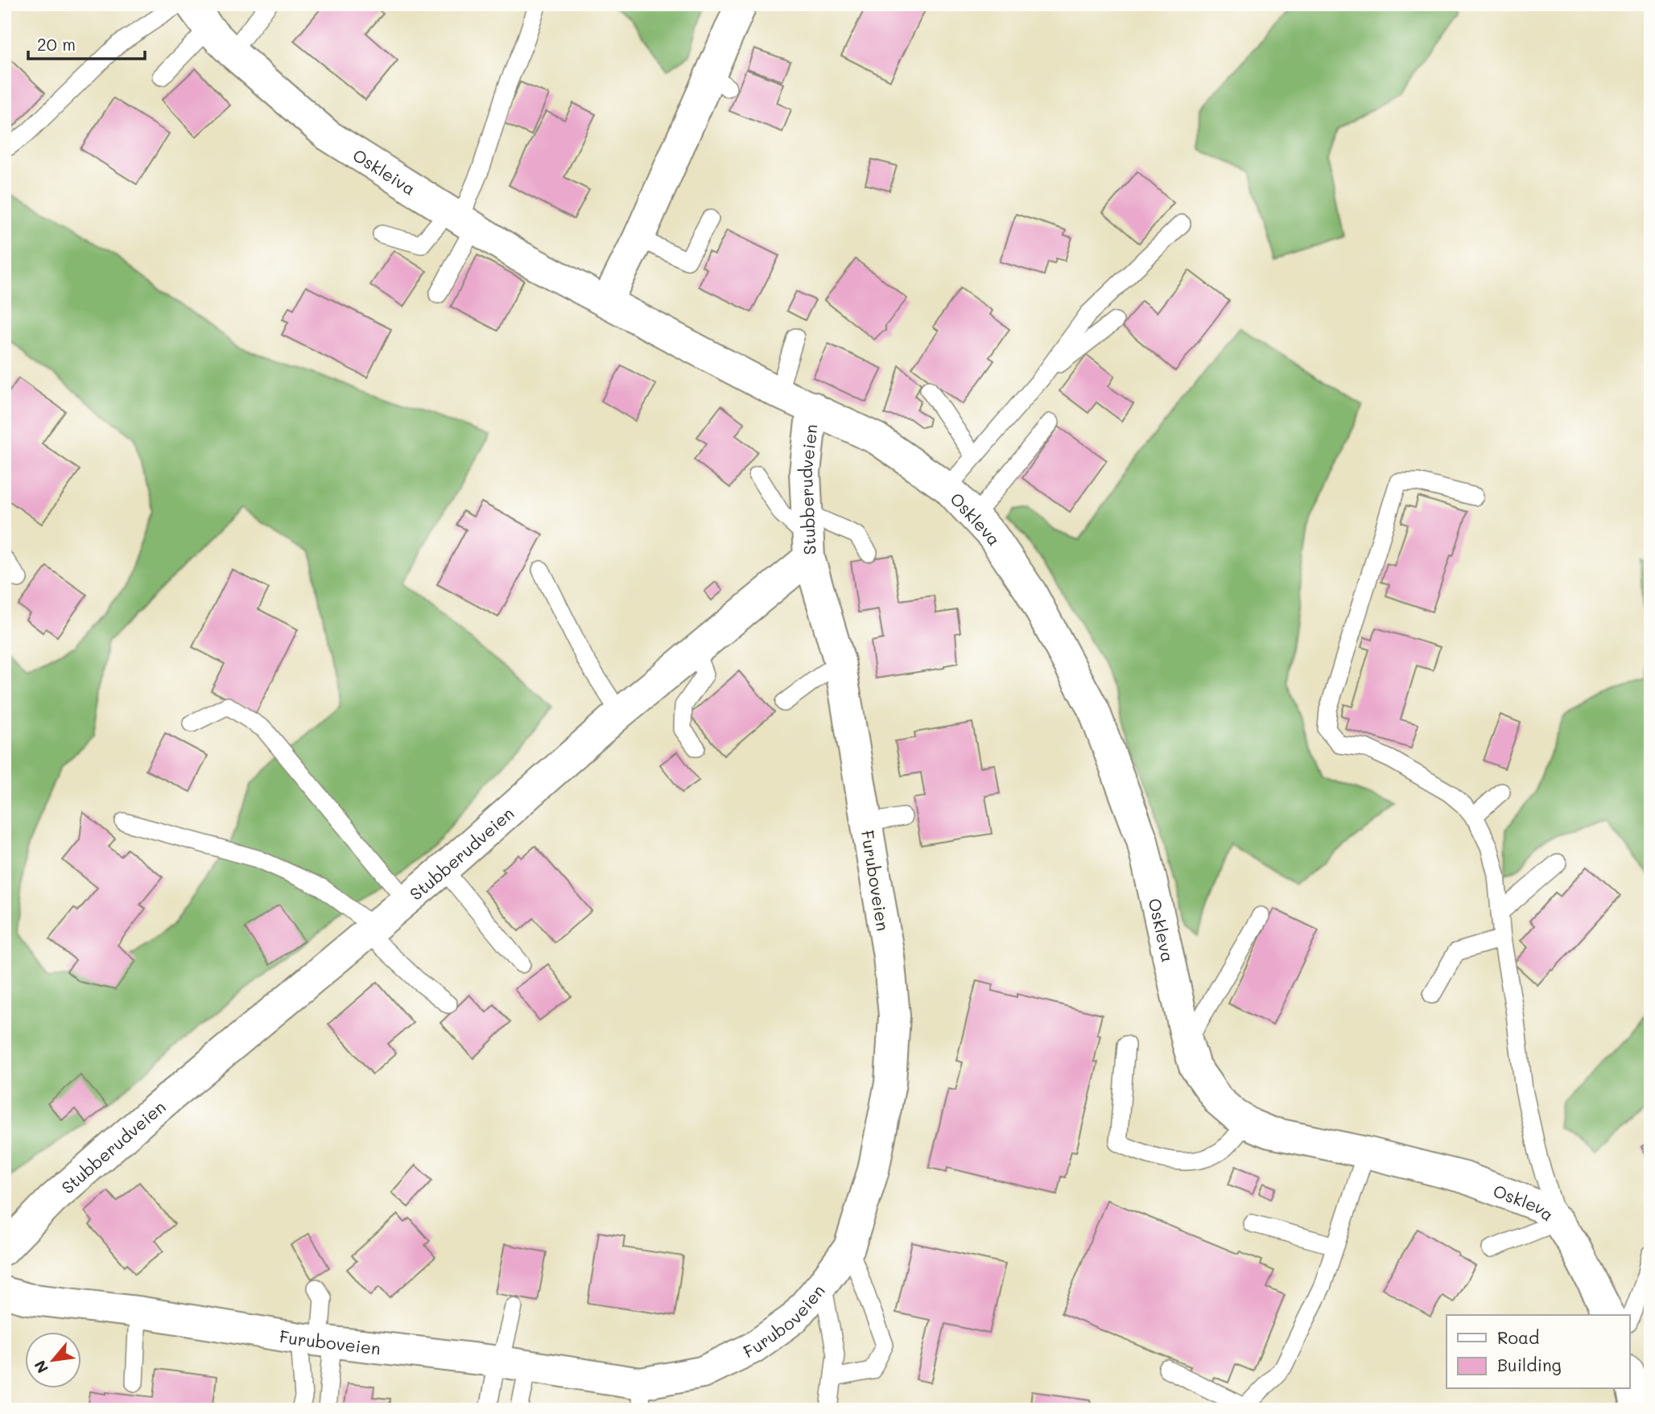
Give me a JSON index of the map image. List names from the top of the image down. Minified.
{"streets":{"street":["Oskleiva","Stubberudveien","Oskleva","Furuboveien"]},"crossings":[["Oskleiva","Stubberudveien"],["Oskleiva","Oskleva"],["Stubberudveien","Oskleva"],["Stubberudveien","Furuboveien"]],"legend":["Road","Building"],"scale_bar":"20 m","north":"bottom left"}
